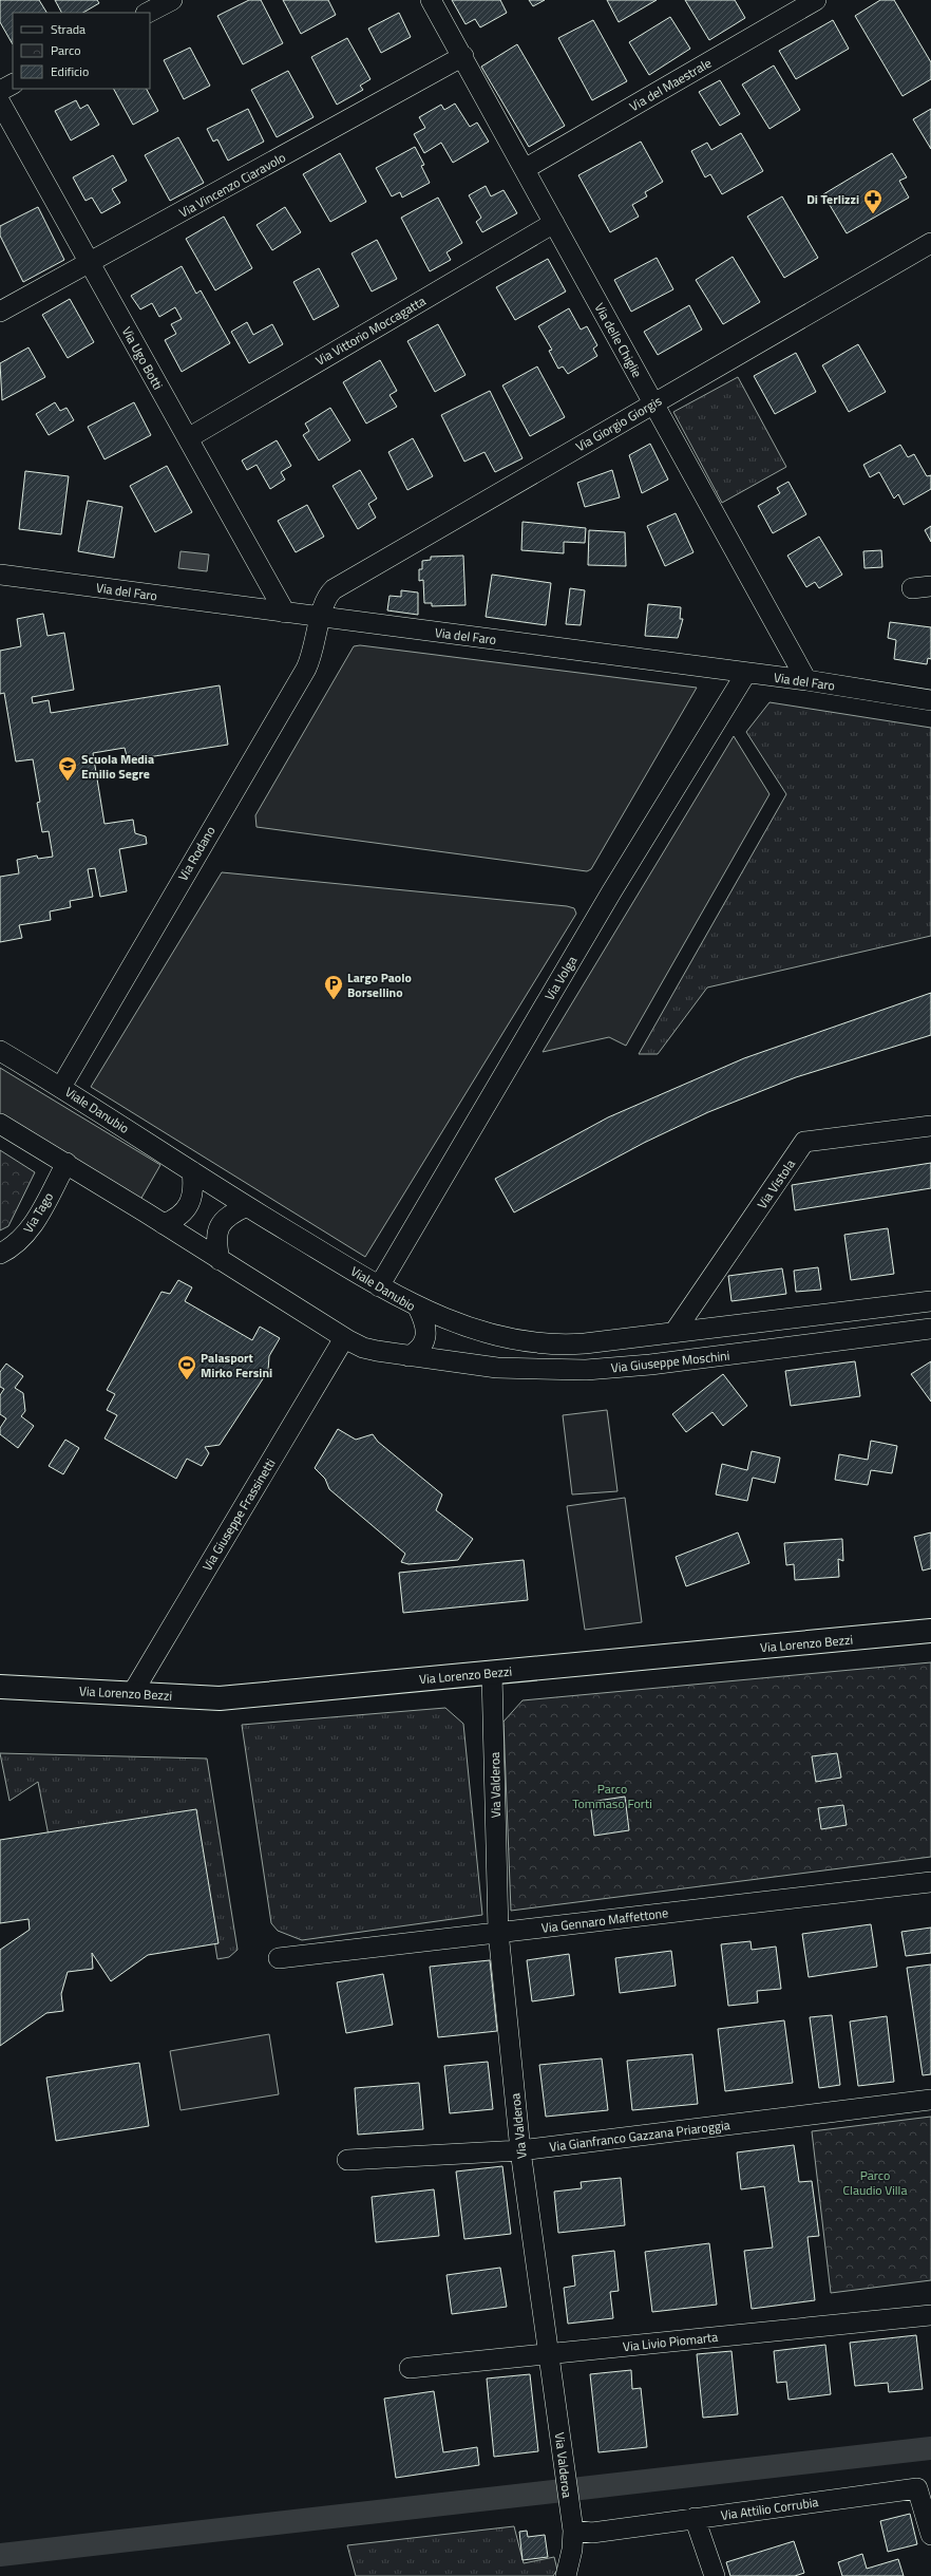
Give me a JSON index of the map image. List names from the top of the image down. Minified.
{"streets":{"street":["Via del Maestrale","Via Vincenzo Ciaravolo","Via Vittorio Moccagatta","Via delle Chiglie","Via Ugo Botti","Via Giorgio Giorgis","Via del Faro","Via Rodano","Via Volga","Viale Danubio","Via Vistola","Via Tago","Via Giuseppe Moschini","Via Giuseppe Frassinetti","Via Lorenzo Bezzi","Via Valderoa","Via Gennaro Maffettone","Via Gianfranco Gazzana Priaroggia","Via Livio Piomarta","Via Attilio Corrubia"]},"crossings":[["Via del Maestrale","Via delle Chiglie"],["Via Vincenzo Ciaravolo","Via delle Chiglie"],["Via Vincenzo Ciaravolo","Via Ugo Botti"],["Via Vittorio Moccagatta","Via delle Chiglie"],["Via Vittorio Moccagatta","Via Ugo Botti"],["Via delle Chiglie","Via Giorgio Giorgis"],["Via delle Chiglie","Via del Faro"],["Via Ugo Botti","Via del Faro"],["Via Giorgio Giorgis","Via del Faro"],["Via Giorgio Giorgis","Via Rodano"],["Via del Faro","Via Rodano"],["Via del Faro","Via Volga"],["Via Rodano","Viale Danubio"],["Via Volga","Viale Danubio"],["Viale Danubio","Via Giuseppe Moschini"],["Via Giuseppe Frassinetti","Via Lorenzo Bezzi"],["Via Lorenzo Bezzi","Via Valderoa"],["Via Valderoa","Via Gennaro Maffettone"],["Via Valderoa","Via Gianfranco Gazzana Priaroggia"],["Via Valderoa","Via Livio Piomarta"],["Via Valderoa","Via Attilio Corrubia"]],"parks":["Parco Tommaso Forti","Parco Claudio Villa"],"places":{"pharmacy":["Di Terlizzi"],"school or university":["Scuola Media Emilio Segre"],"parking":["Largo Paolo Borsellino"],"sports":["Palasport Mirko Fersini"]},"legend":["Strada","Parco","Edificio"]}
